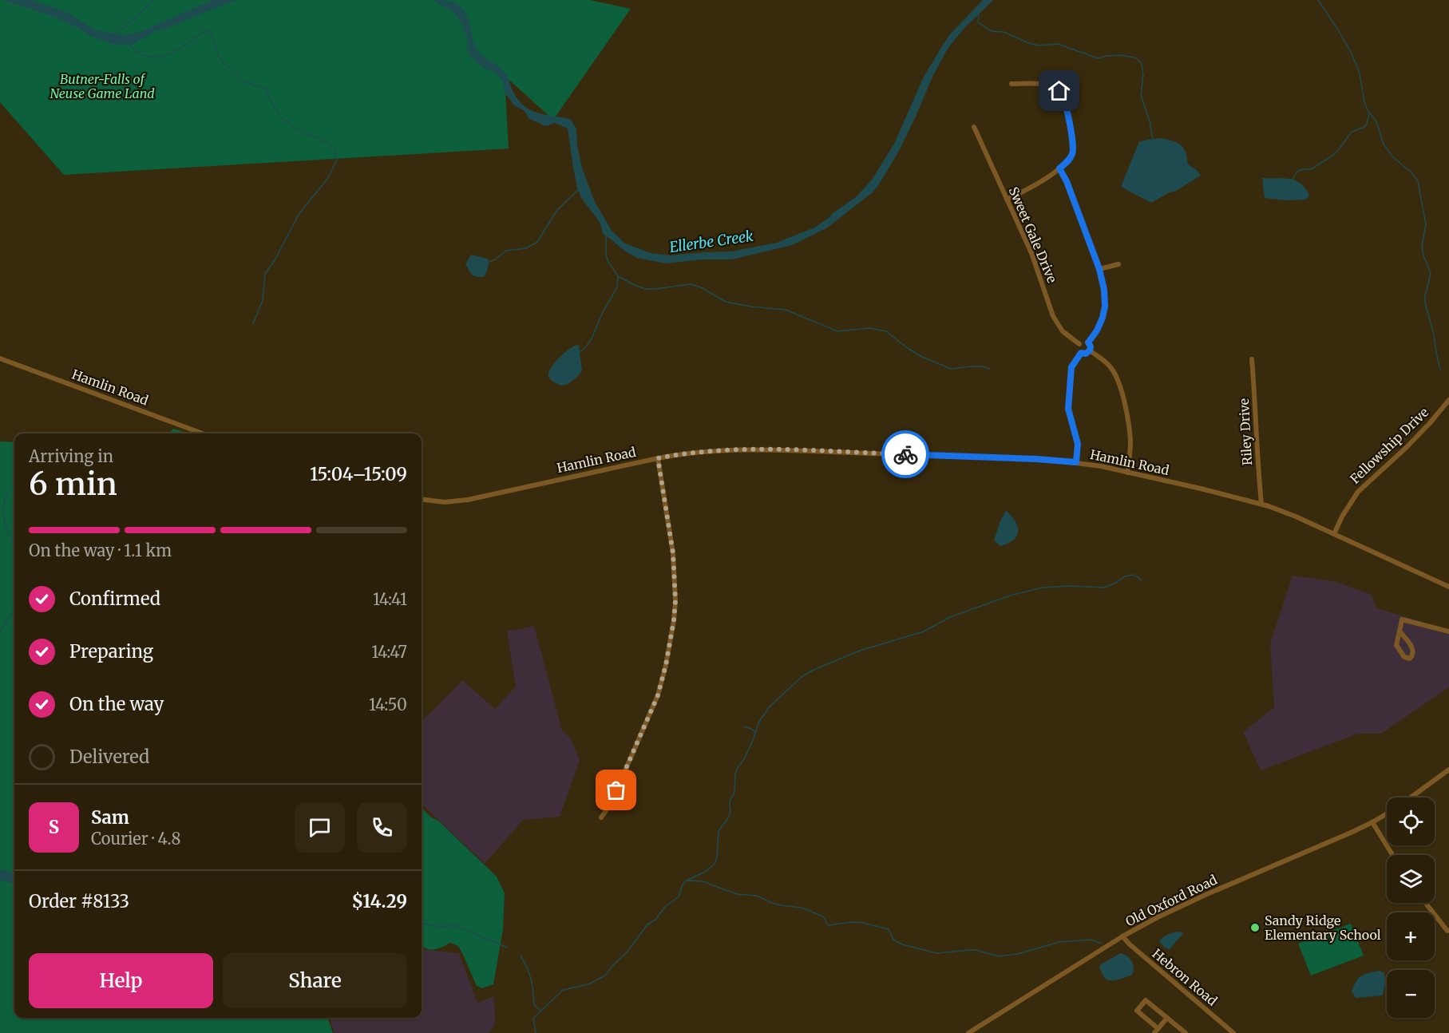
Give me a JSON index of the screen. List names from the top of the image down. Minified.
{"streets":{"street":["Sweet Gale Drive","Hamlin Road","Riley Drive","Fellowship Drive","Old Oxford Road","Hebron Road"]},"crossings":[["Hamlin Road","Riley Drive"],["Hamlin Road","Fellowship Drive"],["Old Oxford Road","Hebron Road"]],"water":["Ellerbe Creek"],"parks":["Butner-Falls of Neuse Game Land"],"places":["Sandy Ridge Elementary School"],"page":{"heading":["6 min","Arriving in","15:04–15:09"],"panel":["Sam","Courier · 4.8","Order #8133","$14.29"],"bar":"On the way · 1.1 km","list":[["Confirmed","14:41"],["Preparing","14:47"],["On the way","14:50"],"Delivered"],"map_buttons":["+","−"],"round":"S","buttons":["Help","Share"]}}
